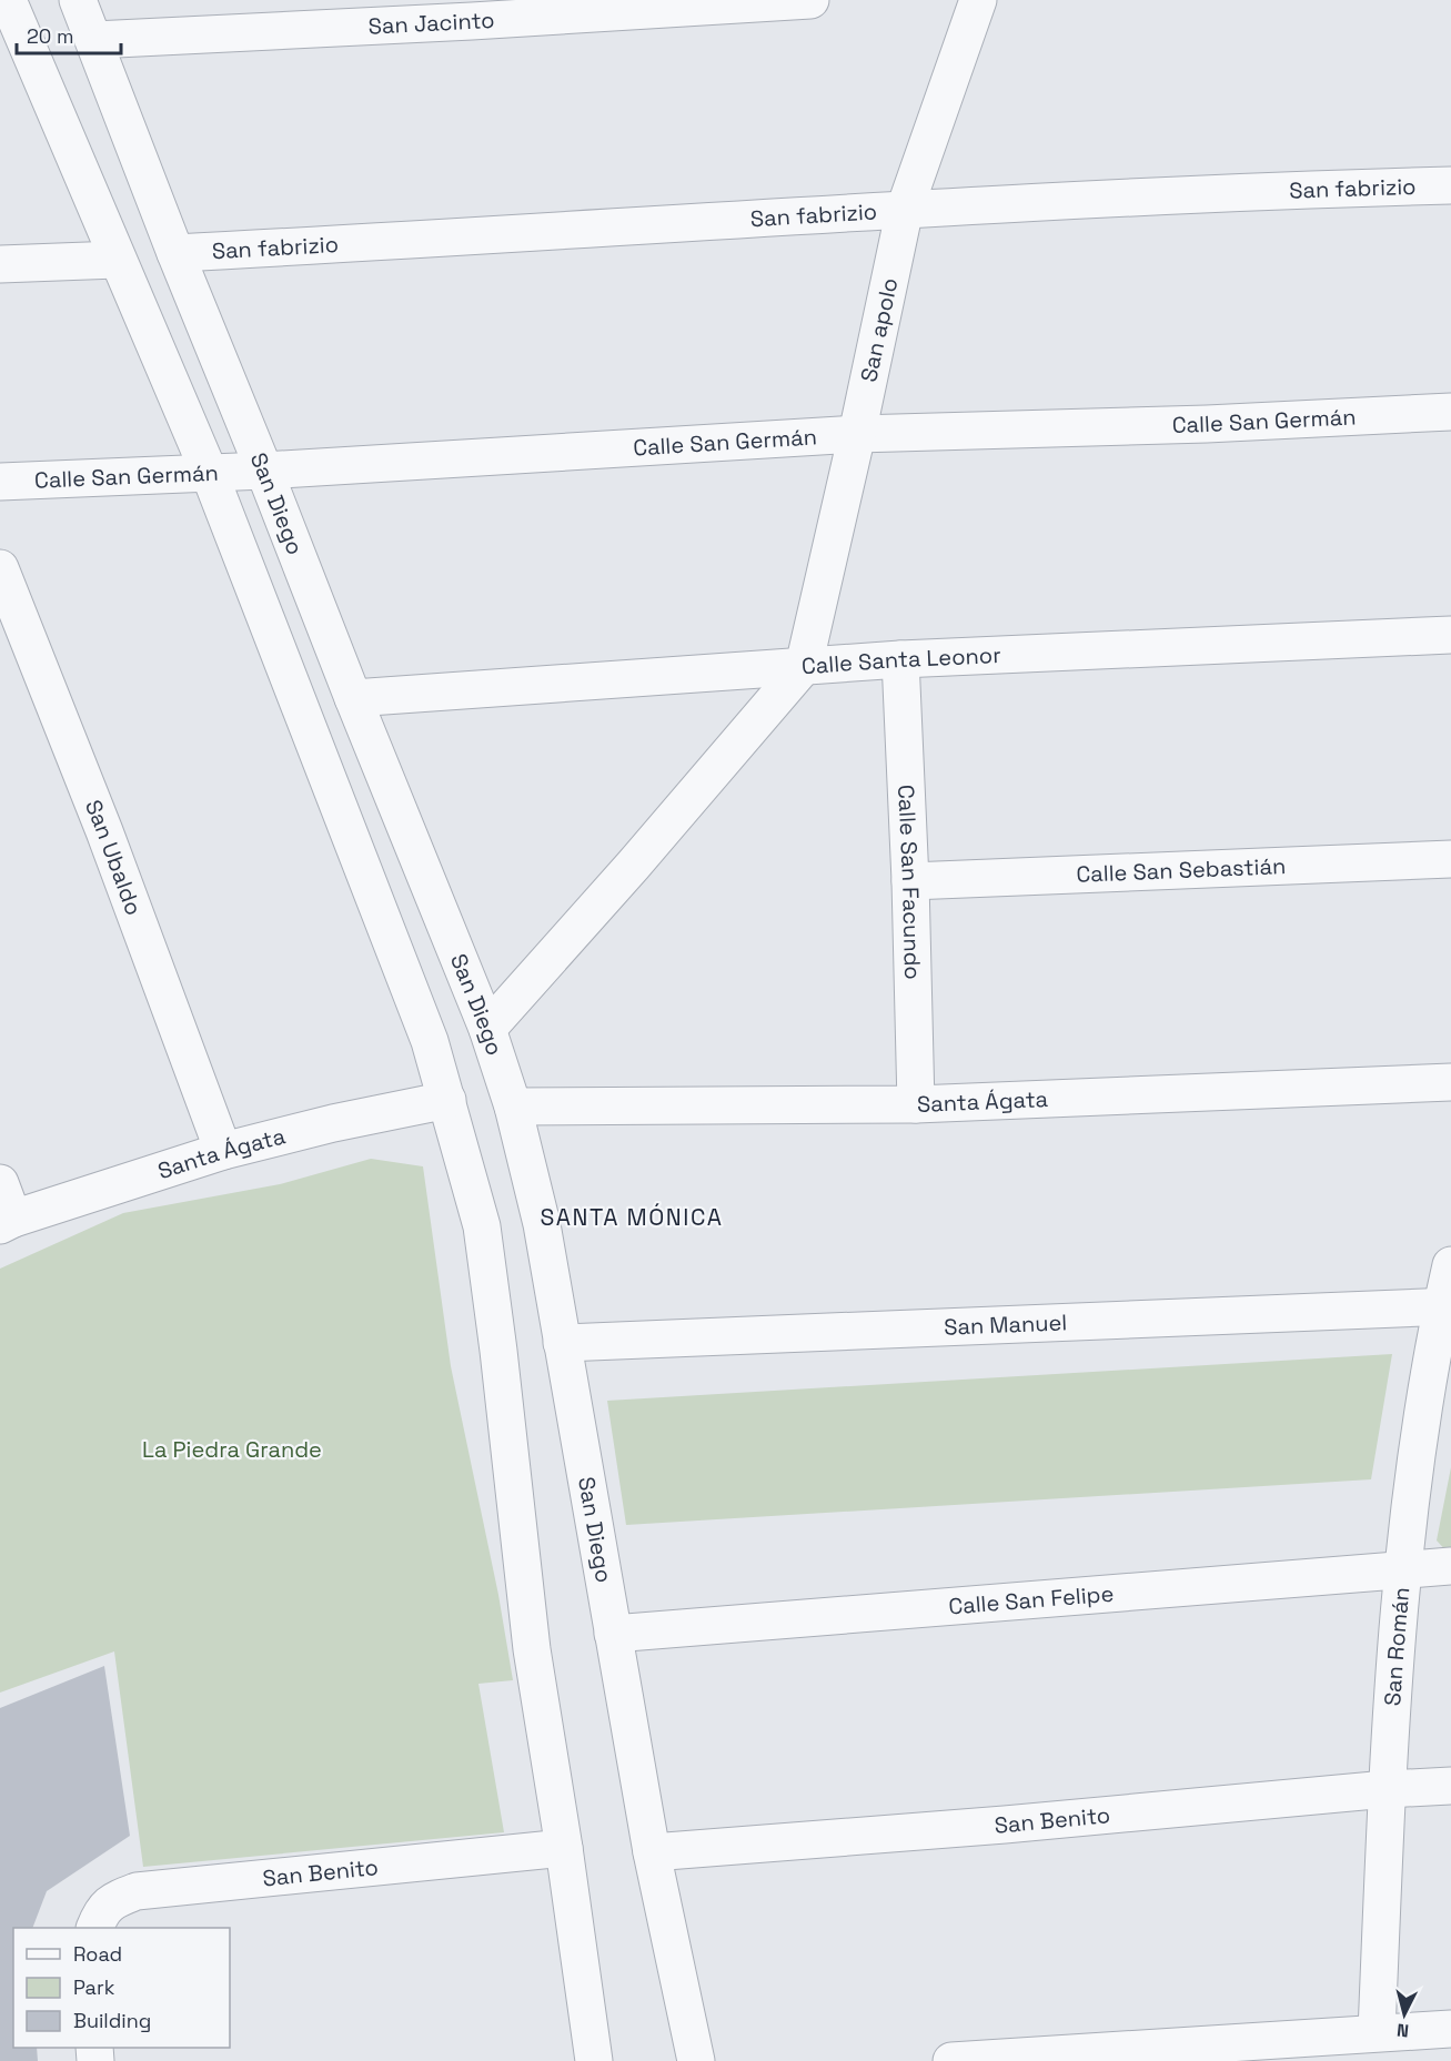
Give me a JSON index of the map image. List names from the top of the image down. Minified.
{"streets":{"street":["San Jacinto","San fabrizio","San apolo","Calle San Germán","San Diego","Calle Santa Leonor","San Ubaldo","Calle San Sebastián","Calle San Facundo","Santa Ágata","San Manuel","Calle San Felipe","San Román","San Benito"]},"crossings":[["San Jacinto","San Diego"],["San fabrizio","San apolo"],["San fabrizio","San Diego"],["San apolo","Calle San Germán"],["San apolo","Calle Santa Leonor"],["Calle San Germán","San Diego"],["San Diego","Calle Santa Leonor"],["San Diego","Santa Ágata"],["San Diego","San Manuel"],["San Diego","Calle San Felipe"],["San Diego","San Benito"],["Calle Santa Leonor","Calle San Facundo"],["San Ubaldo","Santa Ágata"],["Calle San Sebastián","Calle San Facundo"],["Calle San Facundo","Santa Ágata"],["San Manuel","San Román"],["Calle San Felipe","San Román"],["San Román","San Benito"]],"districts":["SANTA MÓNICA"],"parks":["La Piedra Grande"],"legend":["Road","Park","Building"],"scale_bar":"20 m","north":"bottom"}
